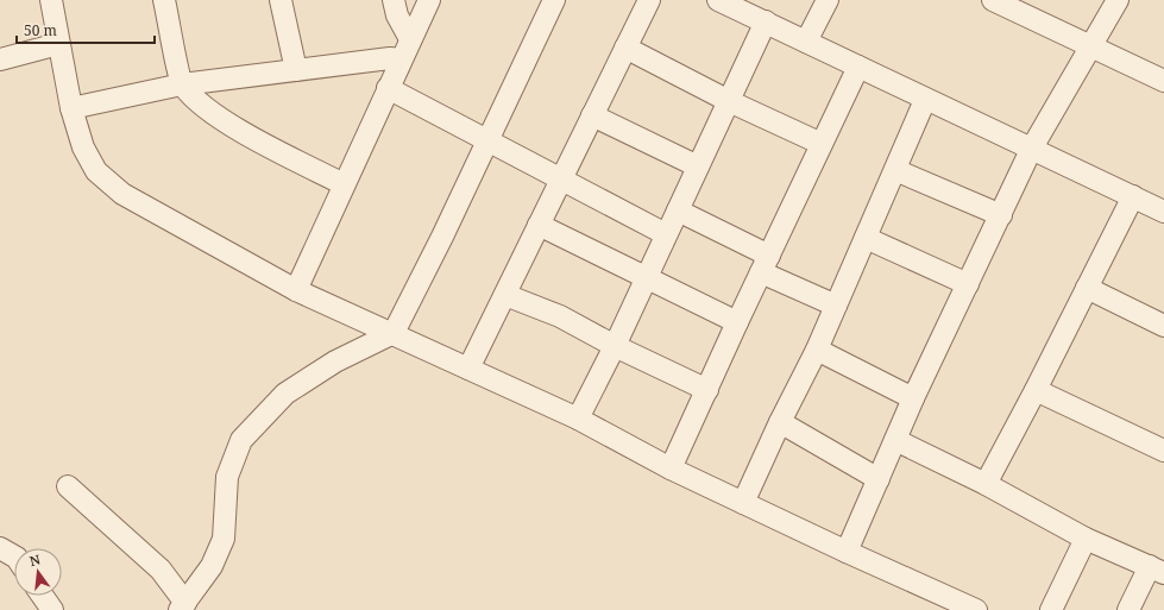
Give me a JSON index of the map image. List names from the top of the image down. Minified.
{"scale_bar":"50 m","north":"top"}
